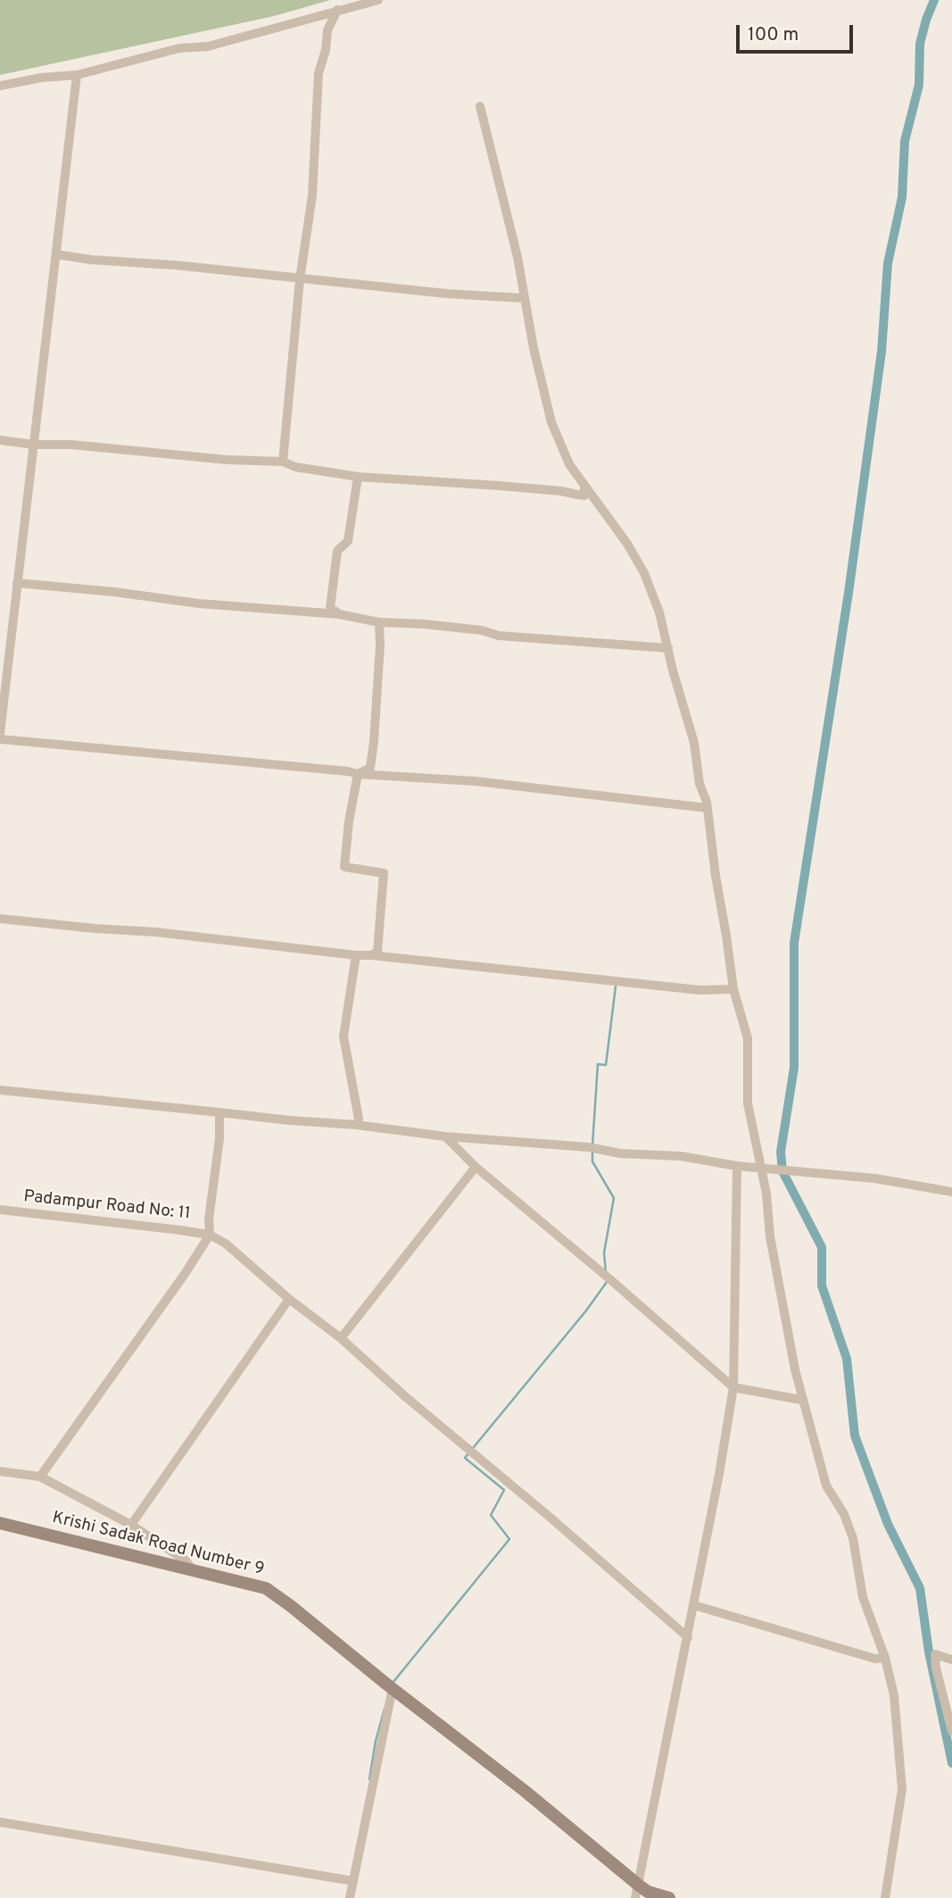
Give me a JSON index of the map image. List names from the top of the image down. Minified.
{"streets":{"street":["Padampur Road No: 11","Krishi Sadak Road Number 9"]},"scale_bar":"100 m"}
